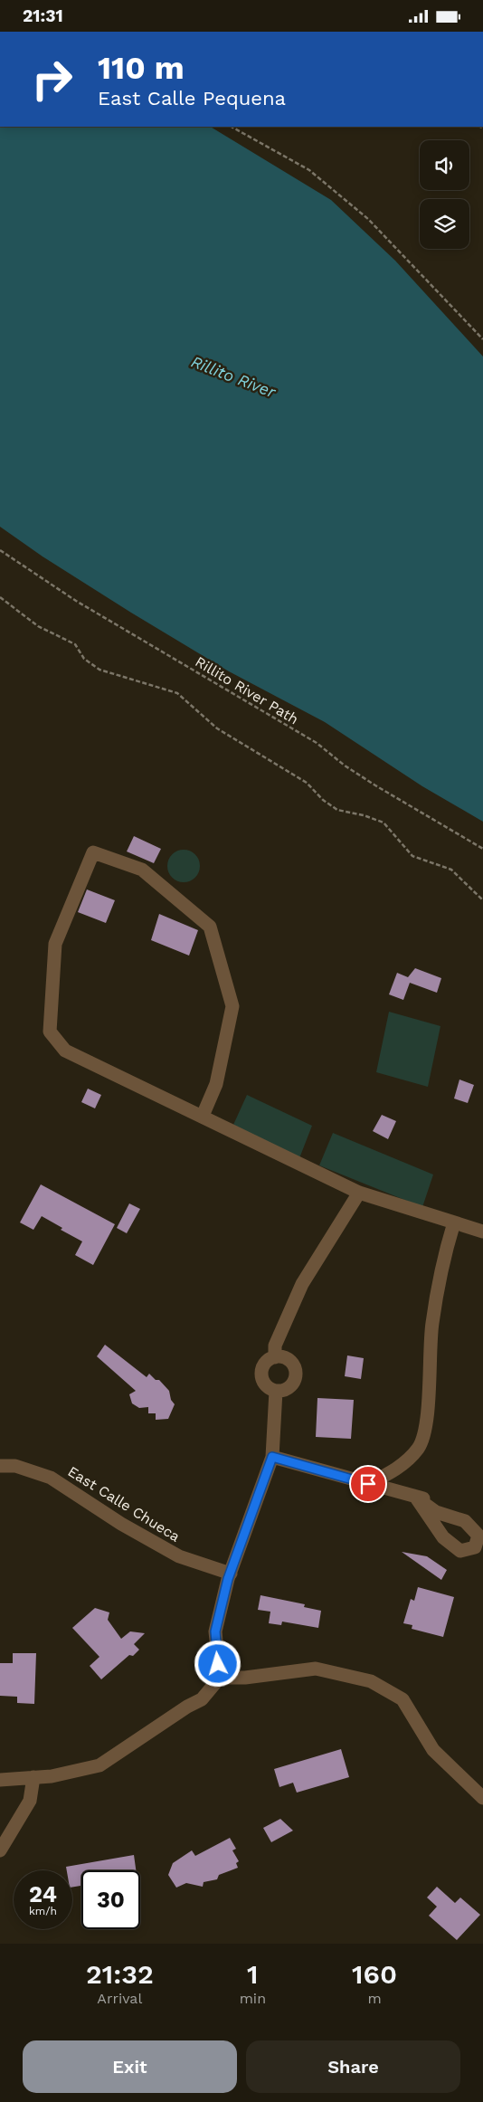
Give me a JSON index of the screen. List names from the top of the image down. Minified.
{"streets":{"street":["East Calle Chueca"],"path":["Rillito River Path"]},"water":["Rillito River"],"page":{"status":"21:31","turn":["110 m","East Calle Pequena"],"speed":"24 km/h","limit":"30","eta":["21:32","Arrival","1","min","160","m"],"buttons":["Exit","Share"]}}
